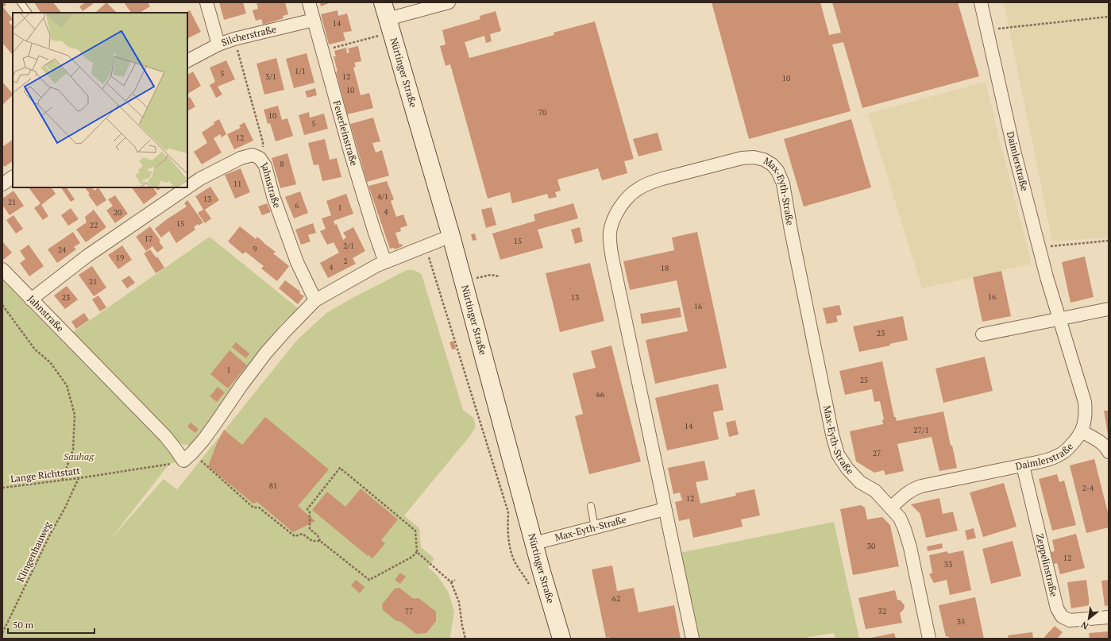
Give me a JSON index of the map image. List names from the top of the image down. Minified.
{"streets":{"main road":["Nürtinger Straße"],"street":["Silcherstraße","Feuerleinstraße","Daimlerstraße","Jahnstraße","Max-Eyth-Straße","Zeppelinstraße"],"path":["Lange Richtstatt","Klingenhauweg"]},"crossings":[["Silcherstraße","Feuerleinstraße"],["Nürtinger Straße","Max-Eyth-Straße"],["Daimlerstraße","Max-Eyth-Straße"],["Daimlerstraße","Zeppelinstraße"],["Jahnstraße","Lange Richtstatt"],["Lange Richtstatt","Klingenhauweg"]],"parks":["Sauhag"],"house_numbers":["14","1/1","5","3/1","12","10","10","70","10","5","12","8","11","4/1","13","21","6","1","4","20","15","22","17","15","2/1","9","24","19","2","4","18","21","16","23","13","16","23","1","25","66","14","27/1","27","81","2-4","12","30","12","33","62","77","32","35"],"scale_bar":"50 m","north":"bottom left"}
